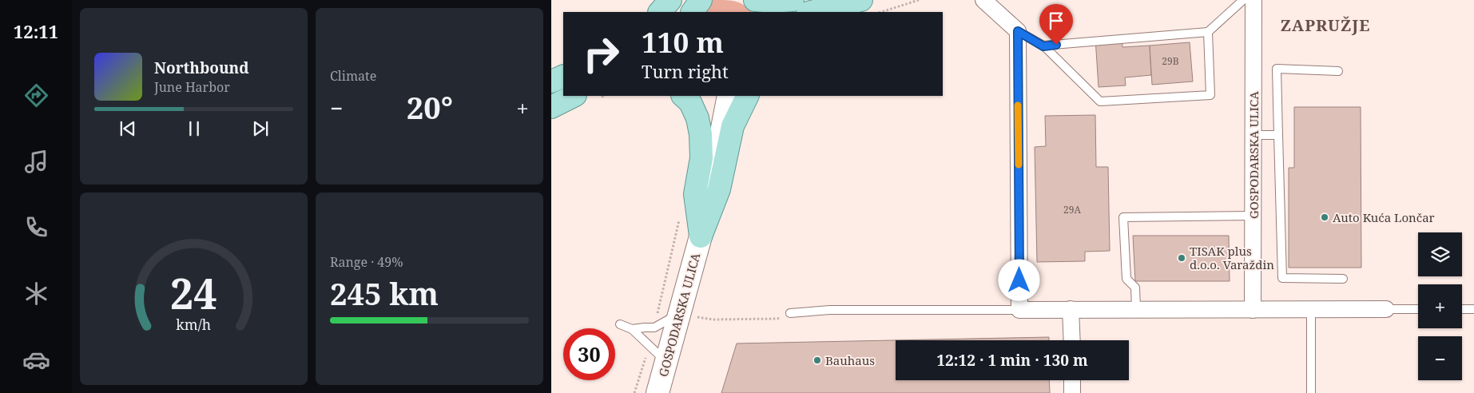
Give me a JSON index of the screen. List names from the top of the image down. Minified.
{"streets":{"main road":["GOSPODARSKA ULICA"]},"districts":["ZAPRUŽJE"],"places":["Auto Kuća Lončar","TISAK plus d.o.o. Varaždin","Bauhaus"],"house_numbers":["29B","29A"],"page":{"tabs":"12:11","tile":["Climate",["Range · 49%","245 km"]],"turn":["110 m","Turn right"],"song":["Northbound","June Harbor"],"heat":["−","20°","+"],"map_buttons":["+","−"],"limit":"30","trip":"12:12 · 1 min · 130 m","gauge":["24","km/h"]}}
